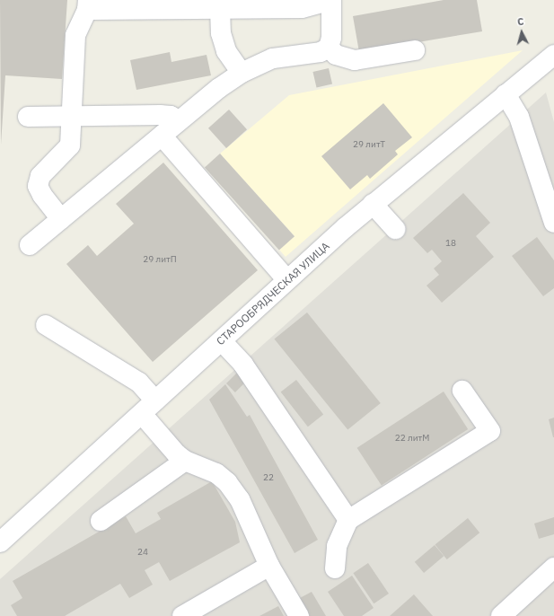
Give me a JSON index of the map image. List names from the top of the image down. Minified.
{"streets":{"street":["СТАРООБРЯДЧЕСКАЯ УЛИЦА"]},"house_numbers":["29 литТ","18","29 литП","22 литМ","22","24"],"north":"top"}
